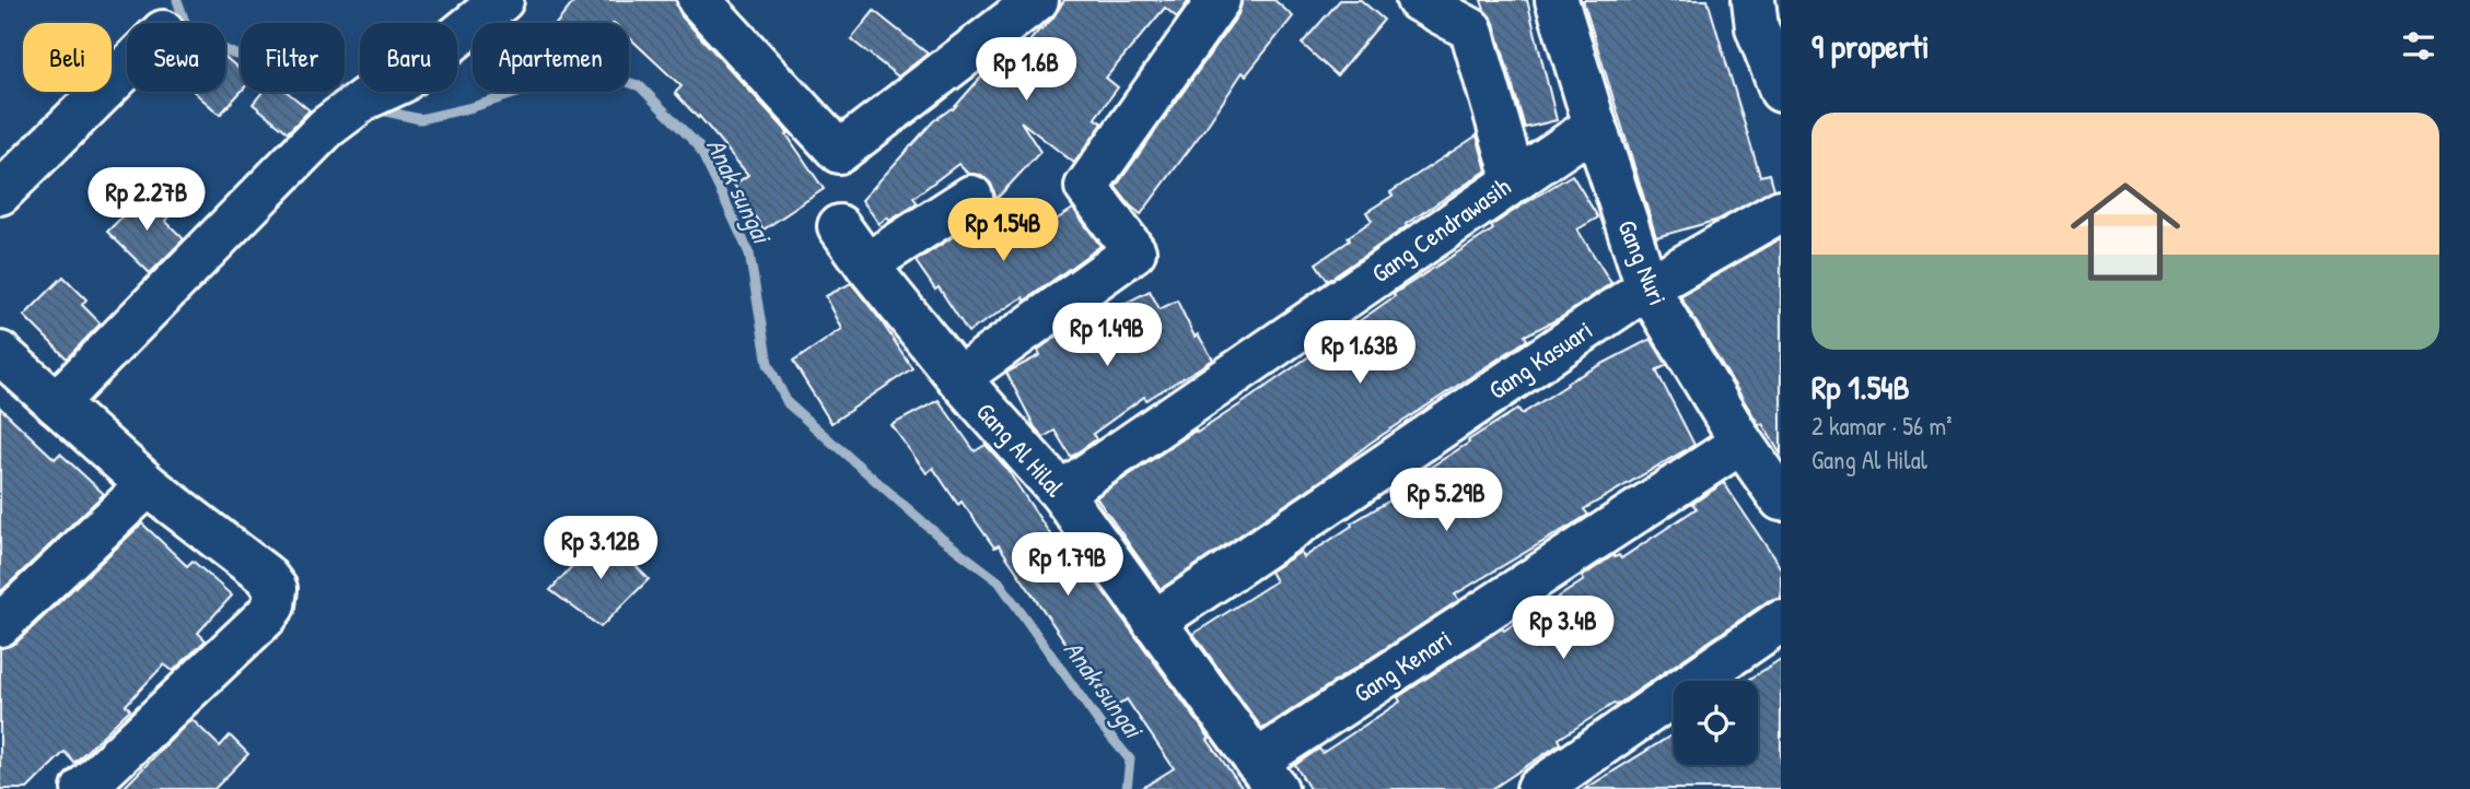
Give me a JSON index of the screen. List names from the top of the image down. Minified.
{"streets":{"street":["Gang Cendrawasih","Gang Nuri","Gang Kasuari","Gang Al Hilal","Gang Kenari"]},"crossings":[["Gang Cendrawasih","Gang Nuri"],["Gang Cendrawasih","Gang Al Hilal"],["Gang Nuri","Gang Kasuari"],["Gang Nuri","Gang Kenari"],["Gang Kasuari","Gang Al Hilal"],["Gang Al Hilal","Gang Kenari"]],"water":["Anak sungai"],"page":{"heading":"9 properti","chip":["Beli","Sewa","Filter","Baru","Apartemen"],"price":["Rp 1.6B","Rp 2.27B","Rp 1.54B","Rp 1.49B","Rp 1.63B","Rp 5.29B","Rp 3.12B","Rp 1.79B","Rp 3.4B"],"list":[{"name":"Rp 1.54B","note":"2 kamar · 56 m² · Gang Al Hilal"}]}}
